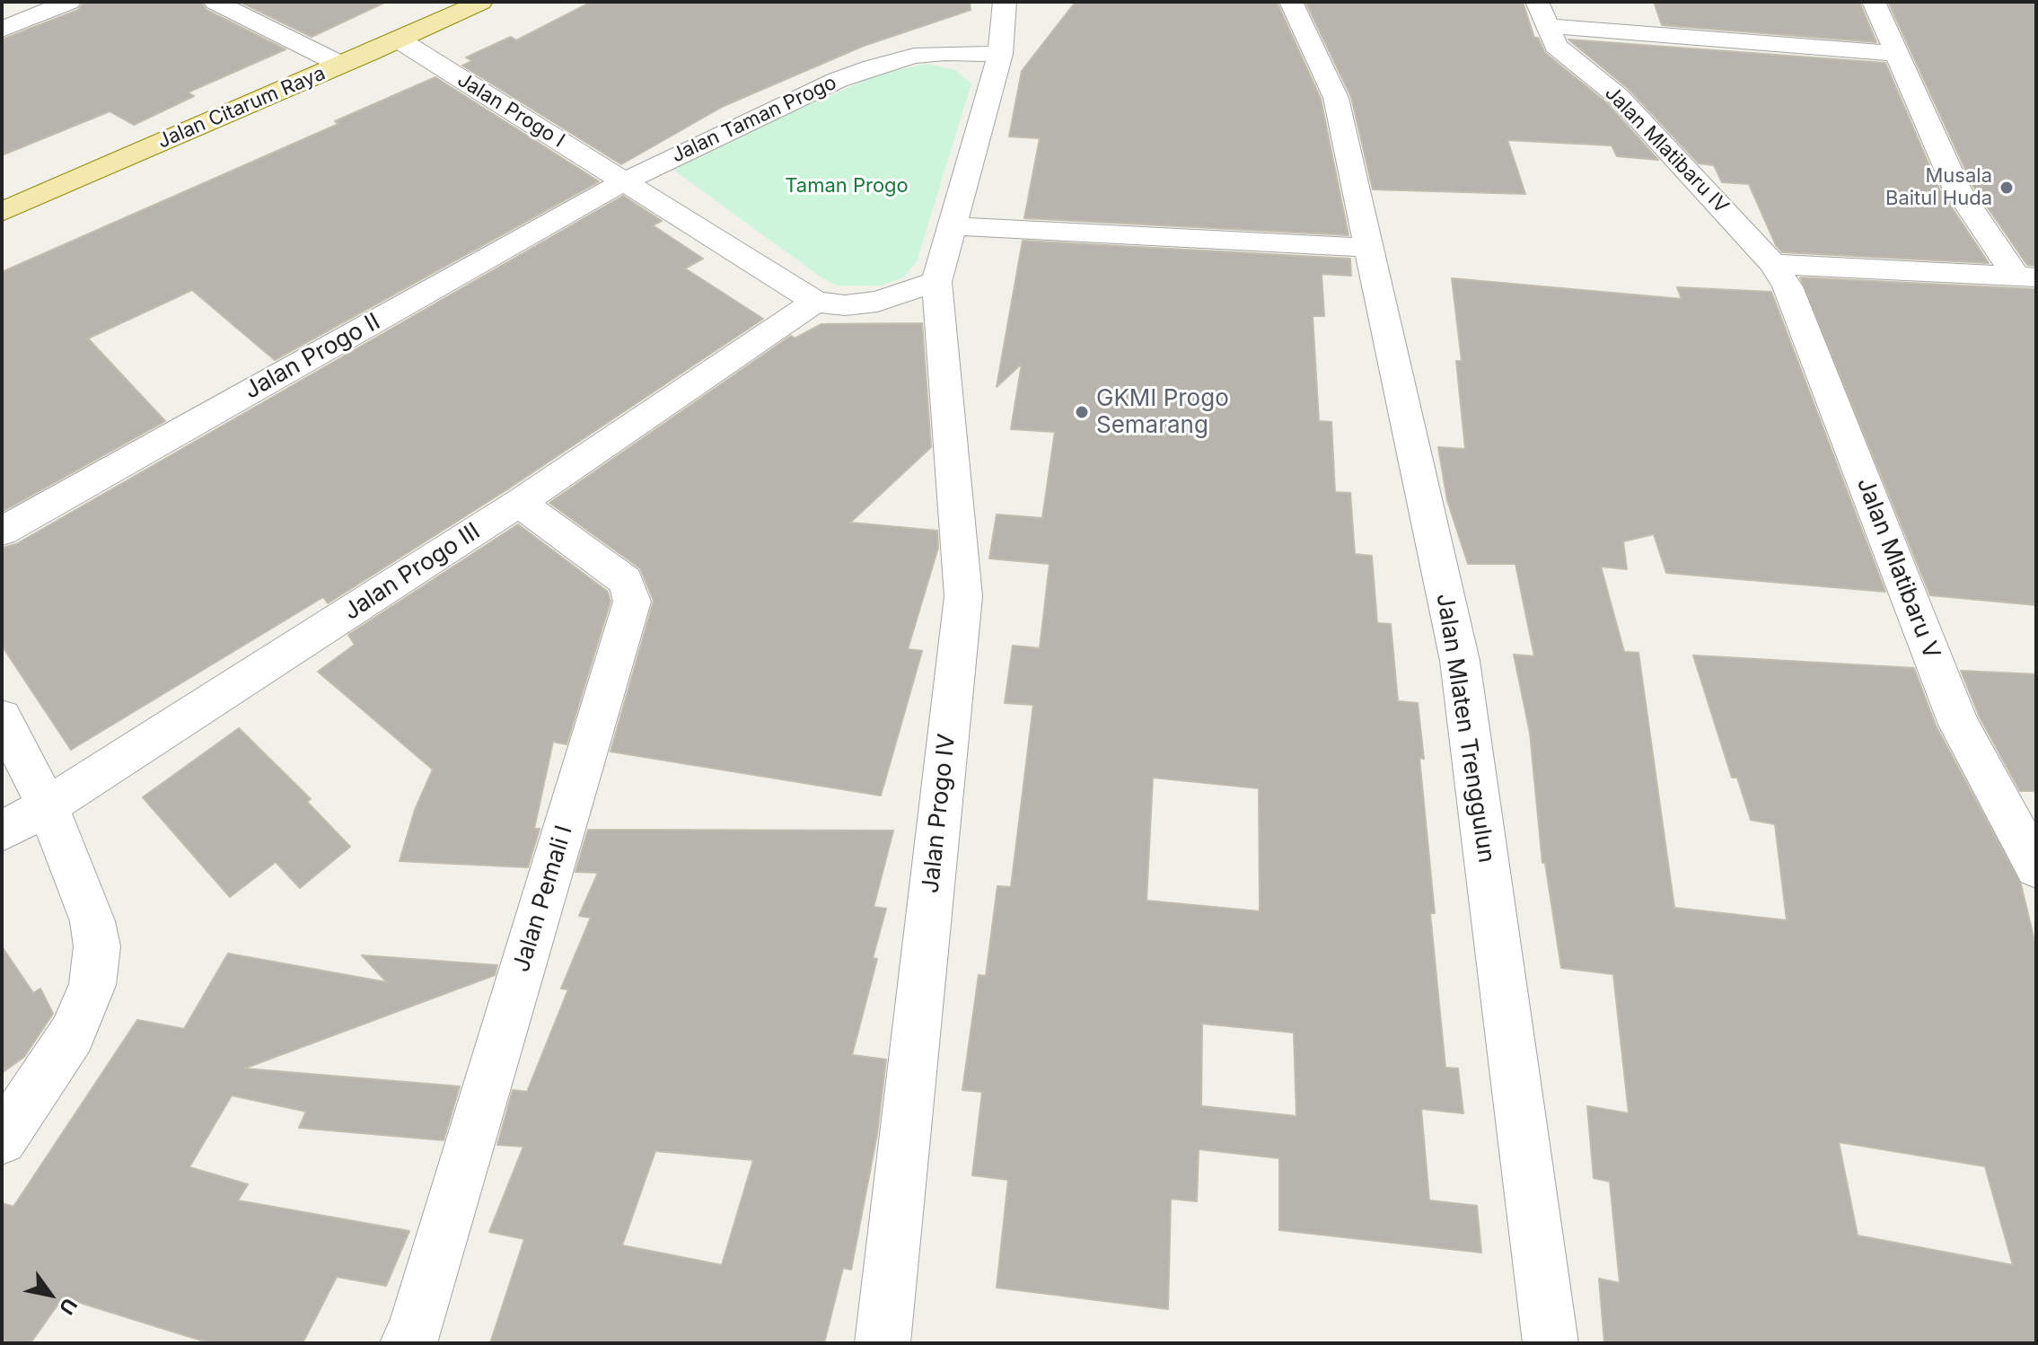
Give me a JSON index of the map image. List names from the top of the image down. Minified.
{"streets":{"main road":["Jalan Citarum Raya"],"street":["Jalan Progo I","Jalan Taman Progo","Jalan Mlatibaru IV","Jalan Progo II","Jalan Mlatibaru V","Jalan Progo III","Jalan Mlaten Trenggulun","Jalan Progo IV","Jalan Pemali I"]},"crossings":[["Jalan Citarum Raya","Jalan Progo I"],["Jalan Progo I","Jalan Taman Progo"],["Jalan Progo I","Jalan Progo II"],["Jalan Taman Progo","Jalan Progo II"],["Jalan Mlatibaru IV","Jalan Mlatibaru V"],["Jalan Progo III","Jalan Pemali I"]],"parks":["Taman Progo"],"places":["Musala Baitul Huda","GKMI Progo Semarang"],"north":"bottom right"}
